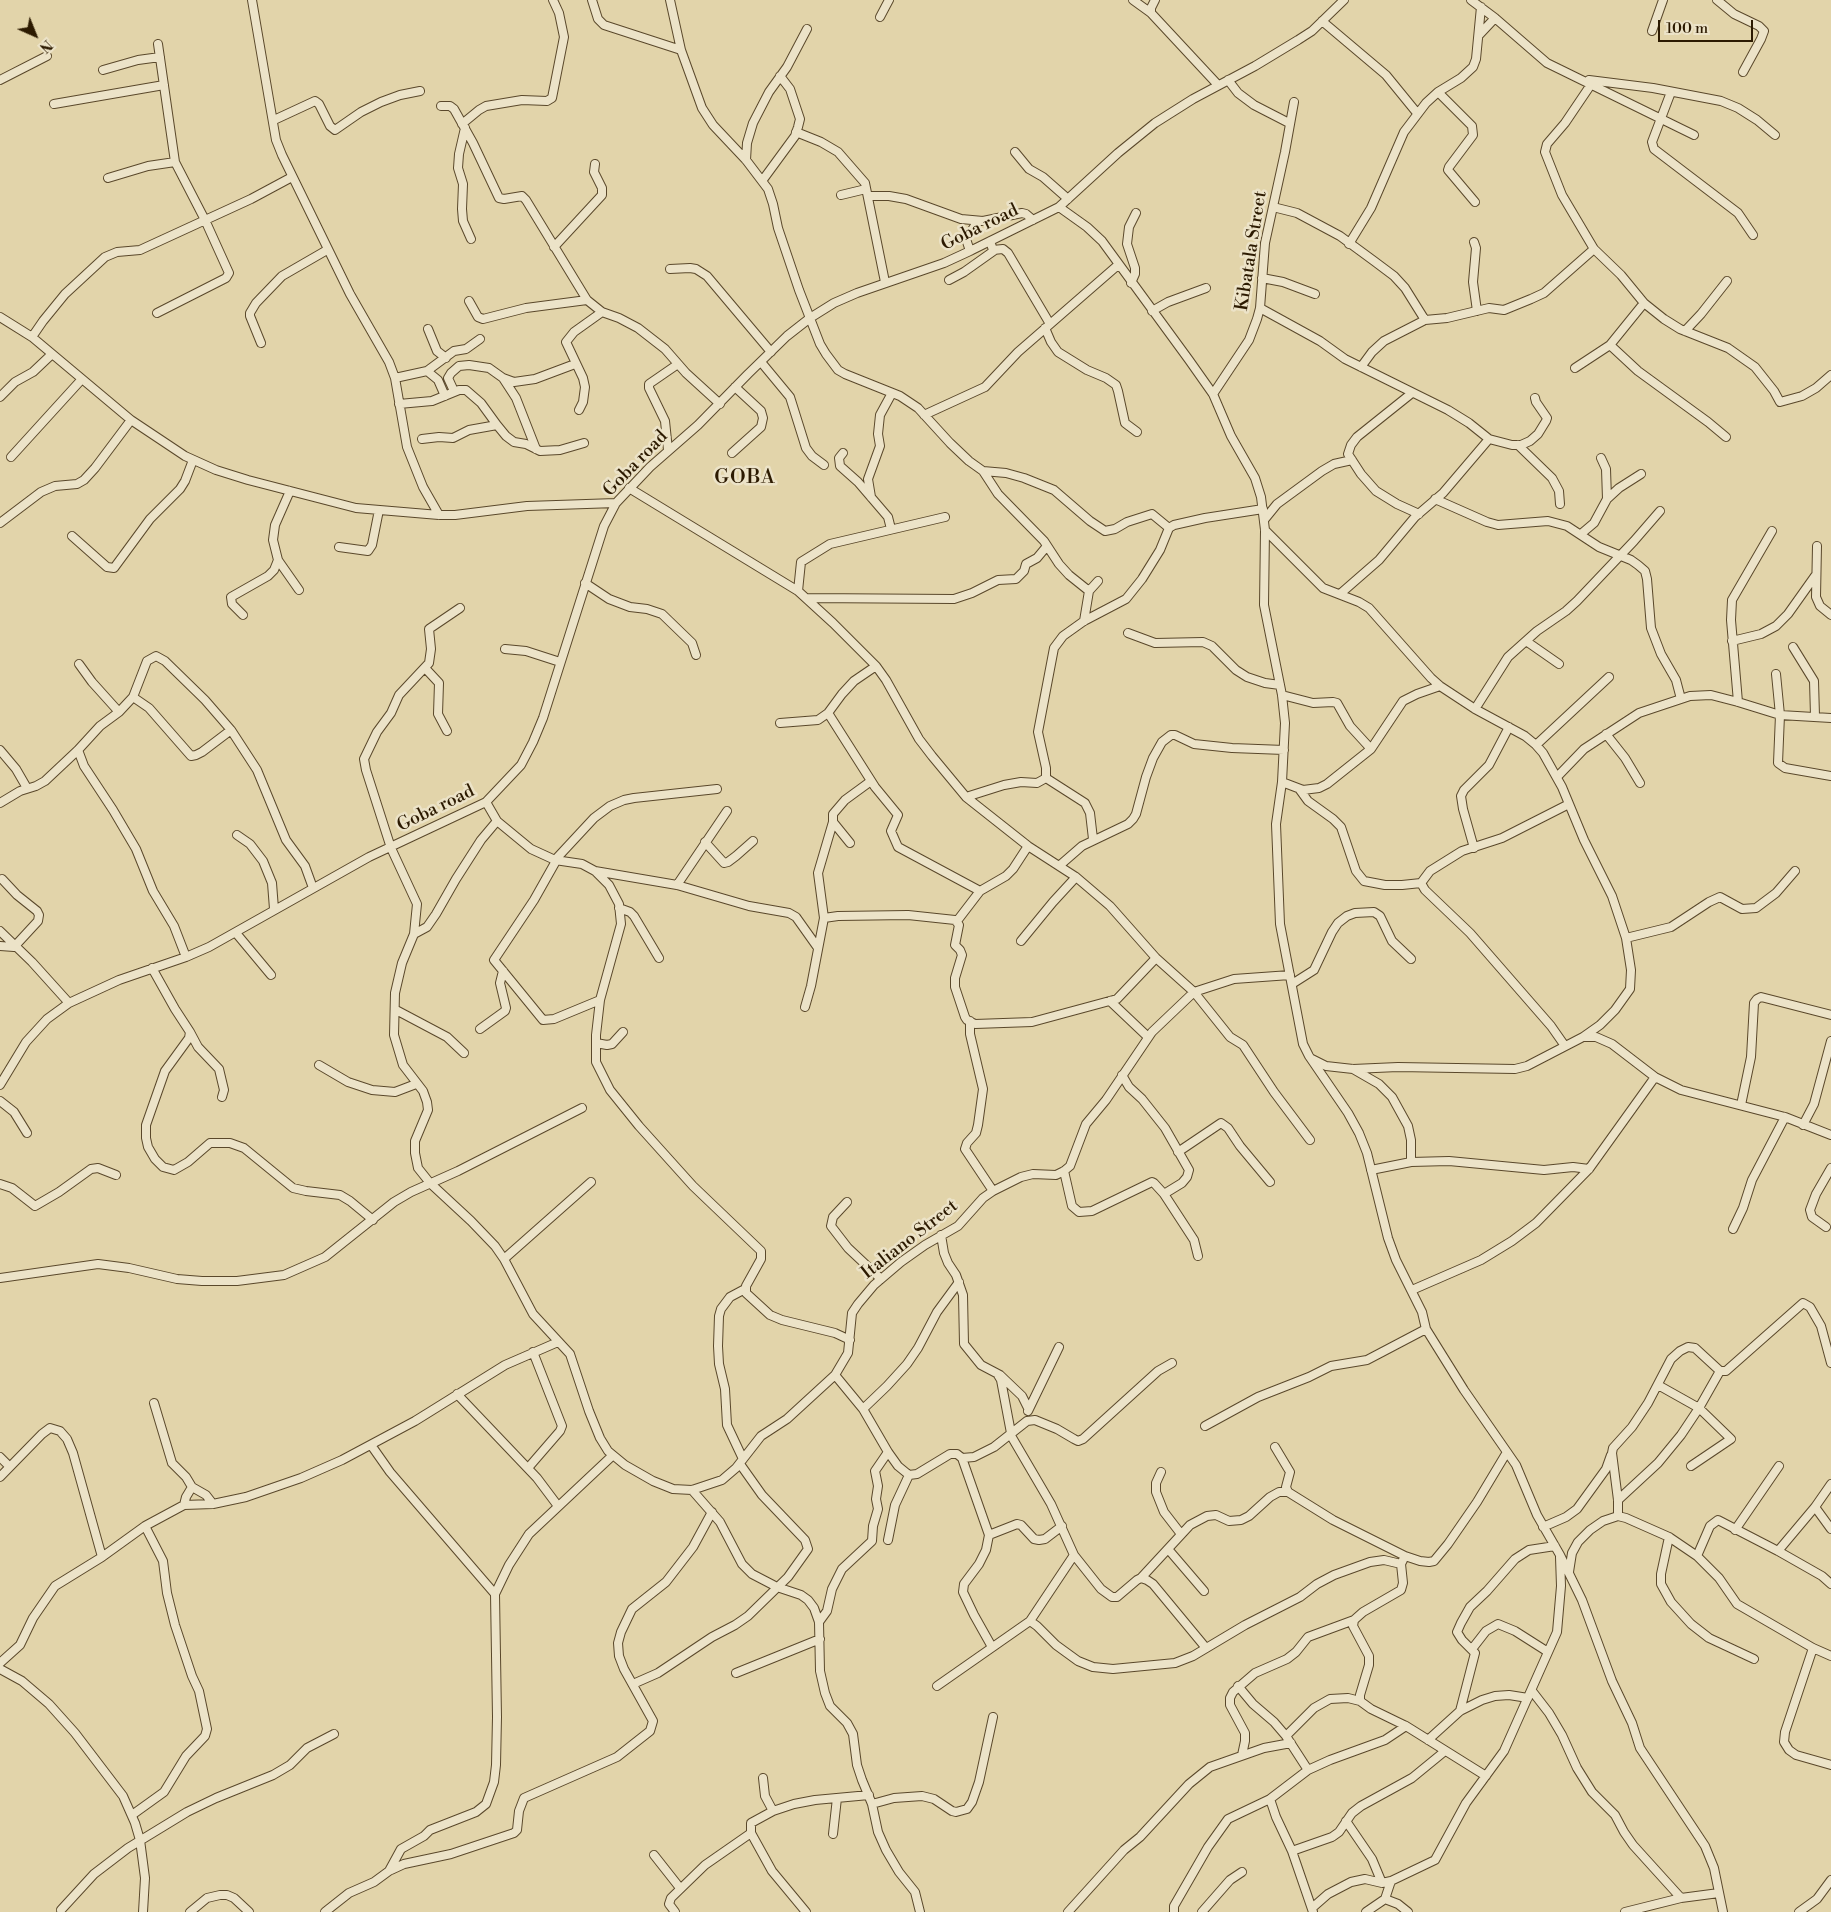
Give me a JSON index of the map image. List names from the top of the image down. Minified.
{"streets":{"street":["Goba road","Kibatala Street","Italiano Street"]},"districts":["GOBA"],"scale_bar":"100 m","north":"bottom right"}
